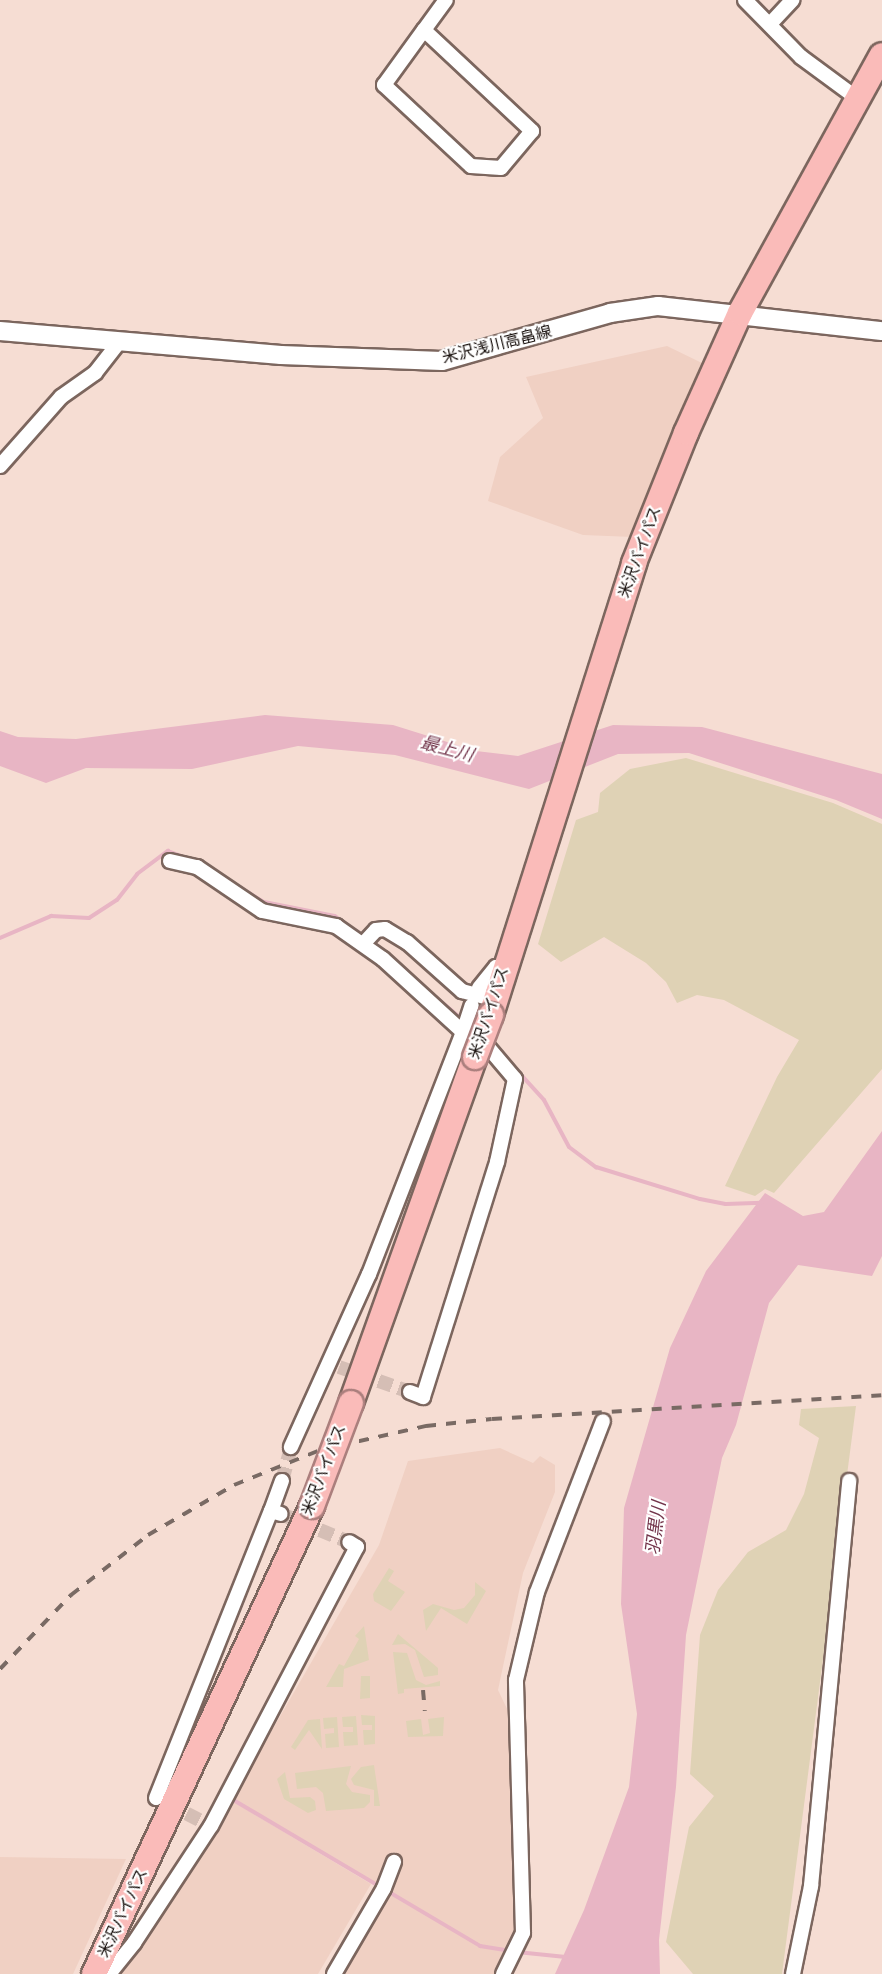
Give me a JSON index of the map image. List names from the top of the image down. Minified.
{"streets":{"highway":["米沢バイパス"],"main road":["米沢浅川高畠線"]},"crossings":[["米沢浅川高畠線","米沢バイパス"]],"water":["最上川","羽黒川"]}
